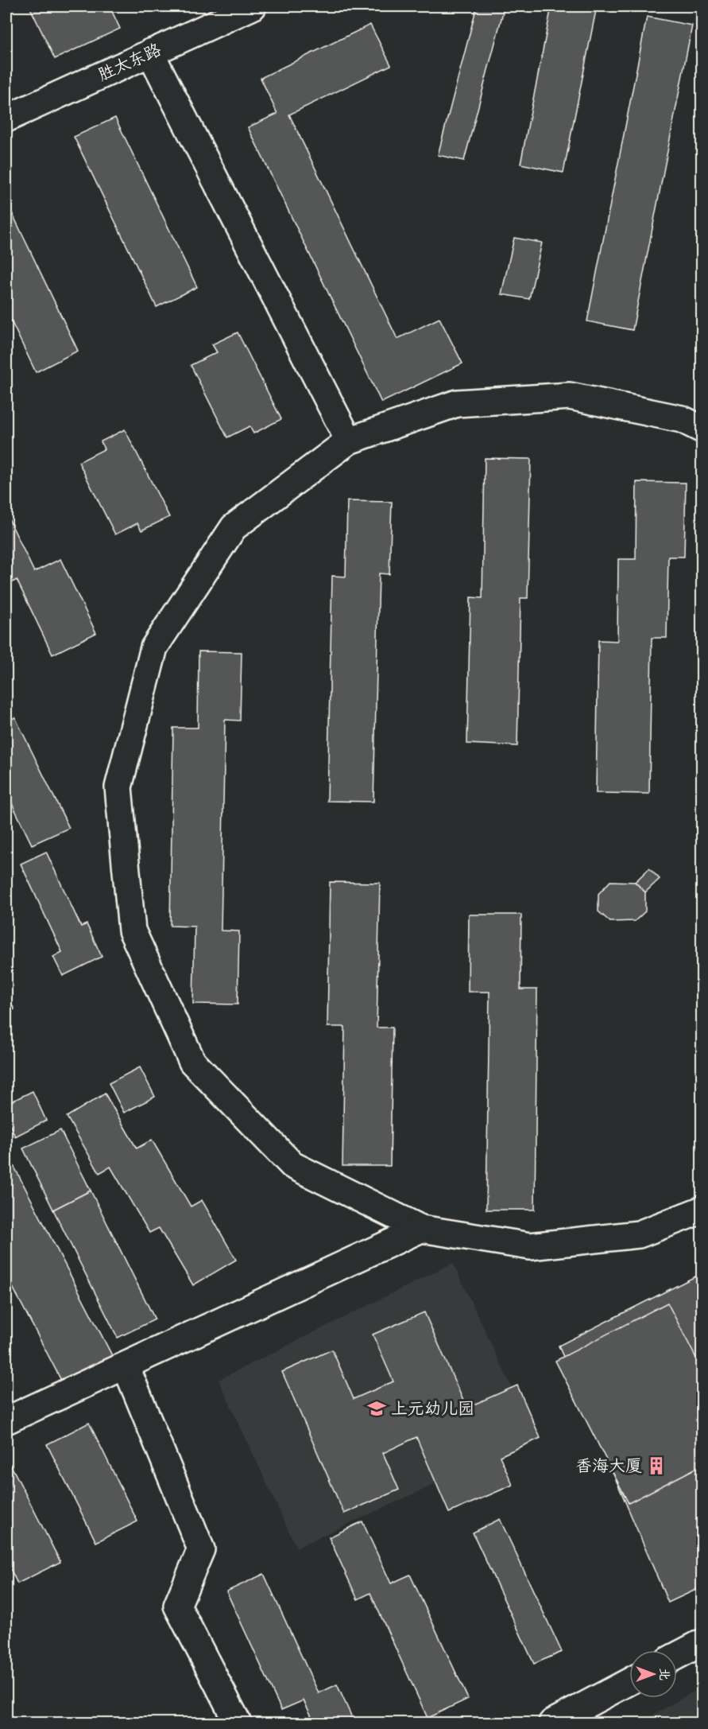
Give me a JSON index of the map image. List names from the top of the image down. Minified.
{"streets":{"street":["胜太东路"]},"places":{"school or university":["上元幼儿园"],"building":["香海大厦"]},"north":"right"}
